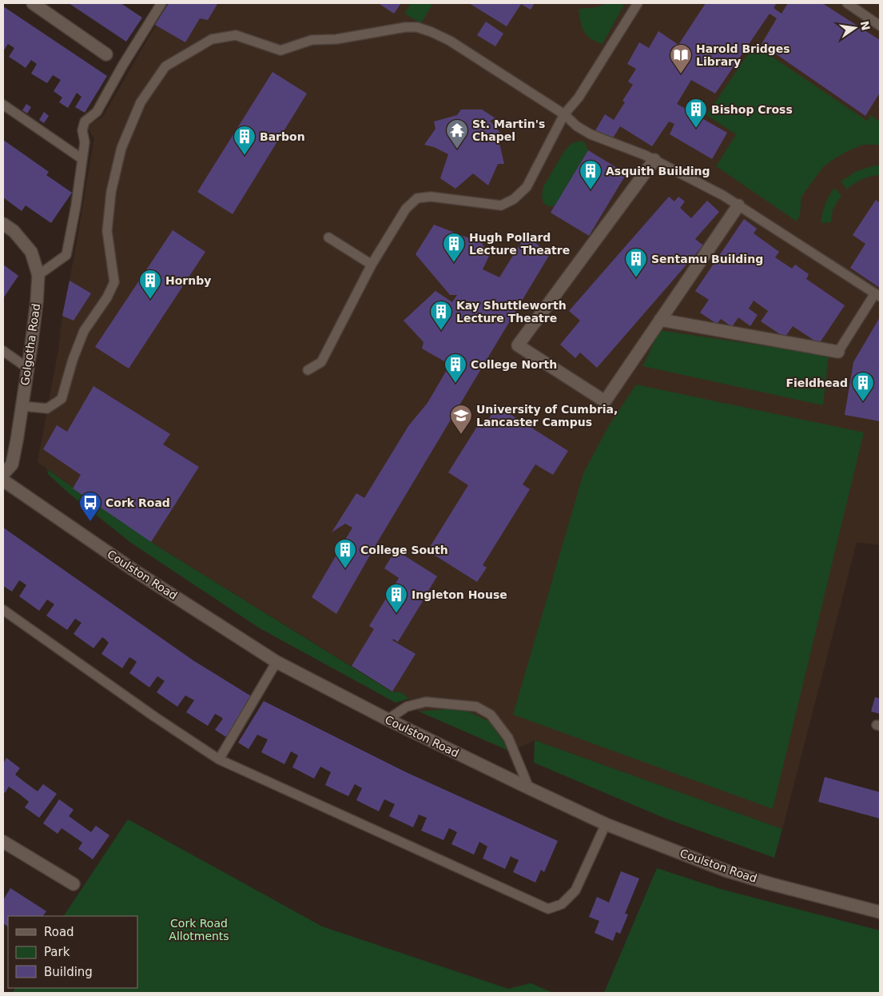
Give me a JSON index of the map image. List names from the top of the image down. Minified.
{"streets":{"street":["Golgotha Road","Coulston Road"]},"parks":["Cork Road Allotments"],"places":{"library":["Harold Bridges Library"],"building":["Bishop Cross","Barbon","Asquith Building","Hugh Pollard Lecture Theatre","Sentamu Building","Hornby","Kay Shuttleworth Lecture Theatre","College North","Fieldhead","College South","Ingleton House"],"temple":["St. Martin's Chapel"],"school or university":["University of Cumbria, Lancaster Campus"],"bus stop":["Cork Road"]},"legend":["Road","Park","Building"],"north":"right"}
